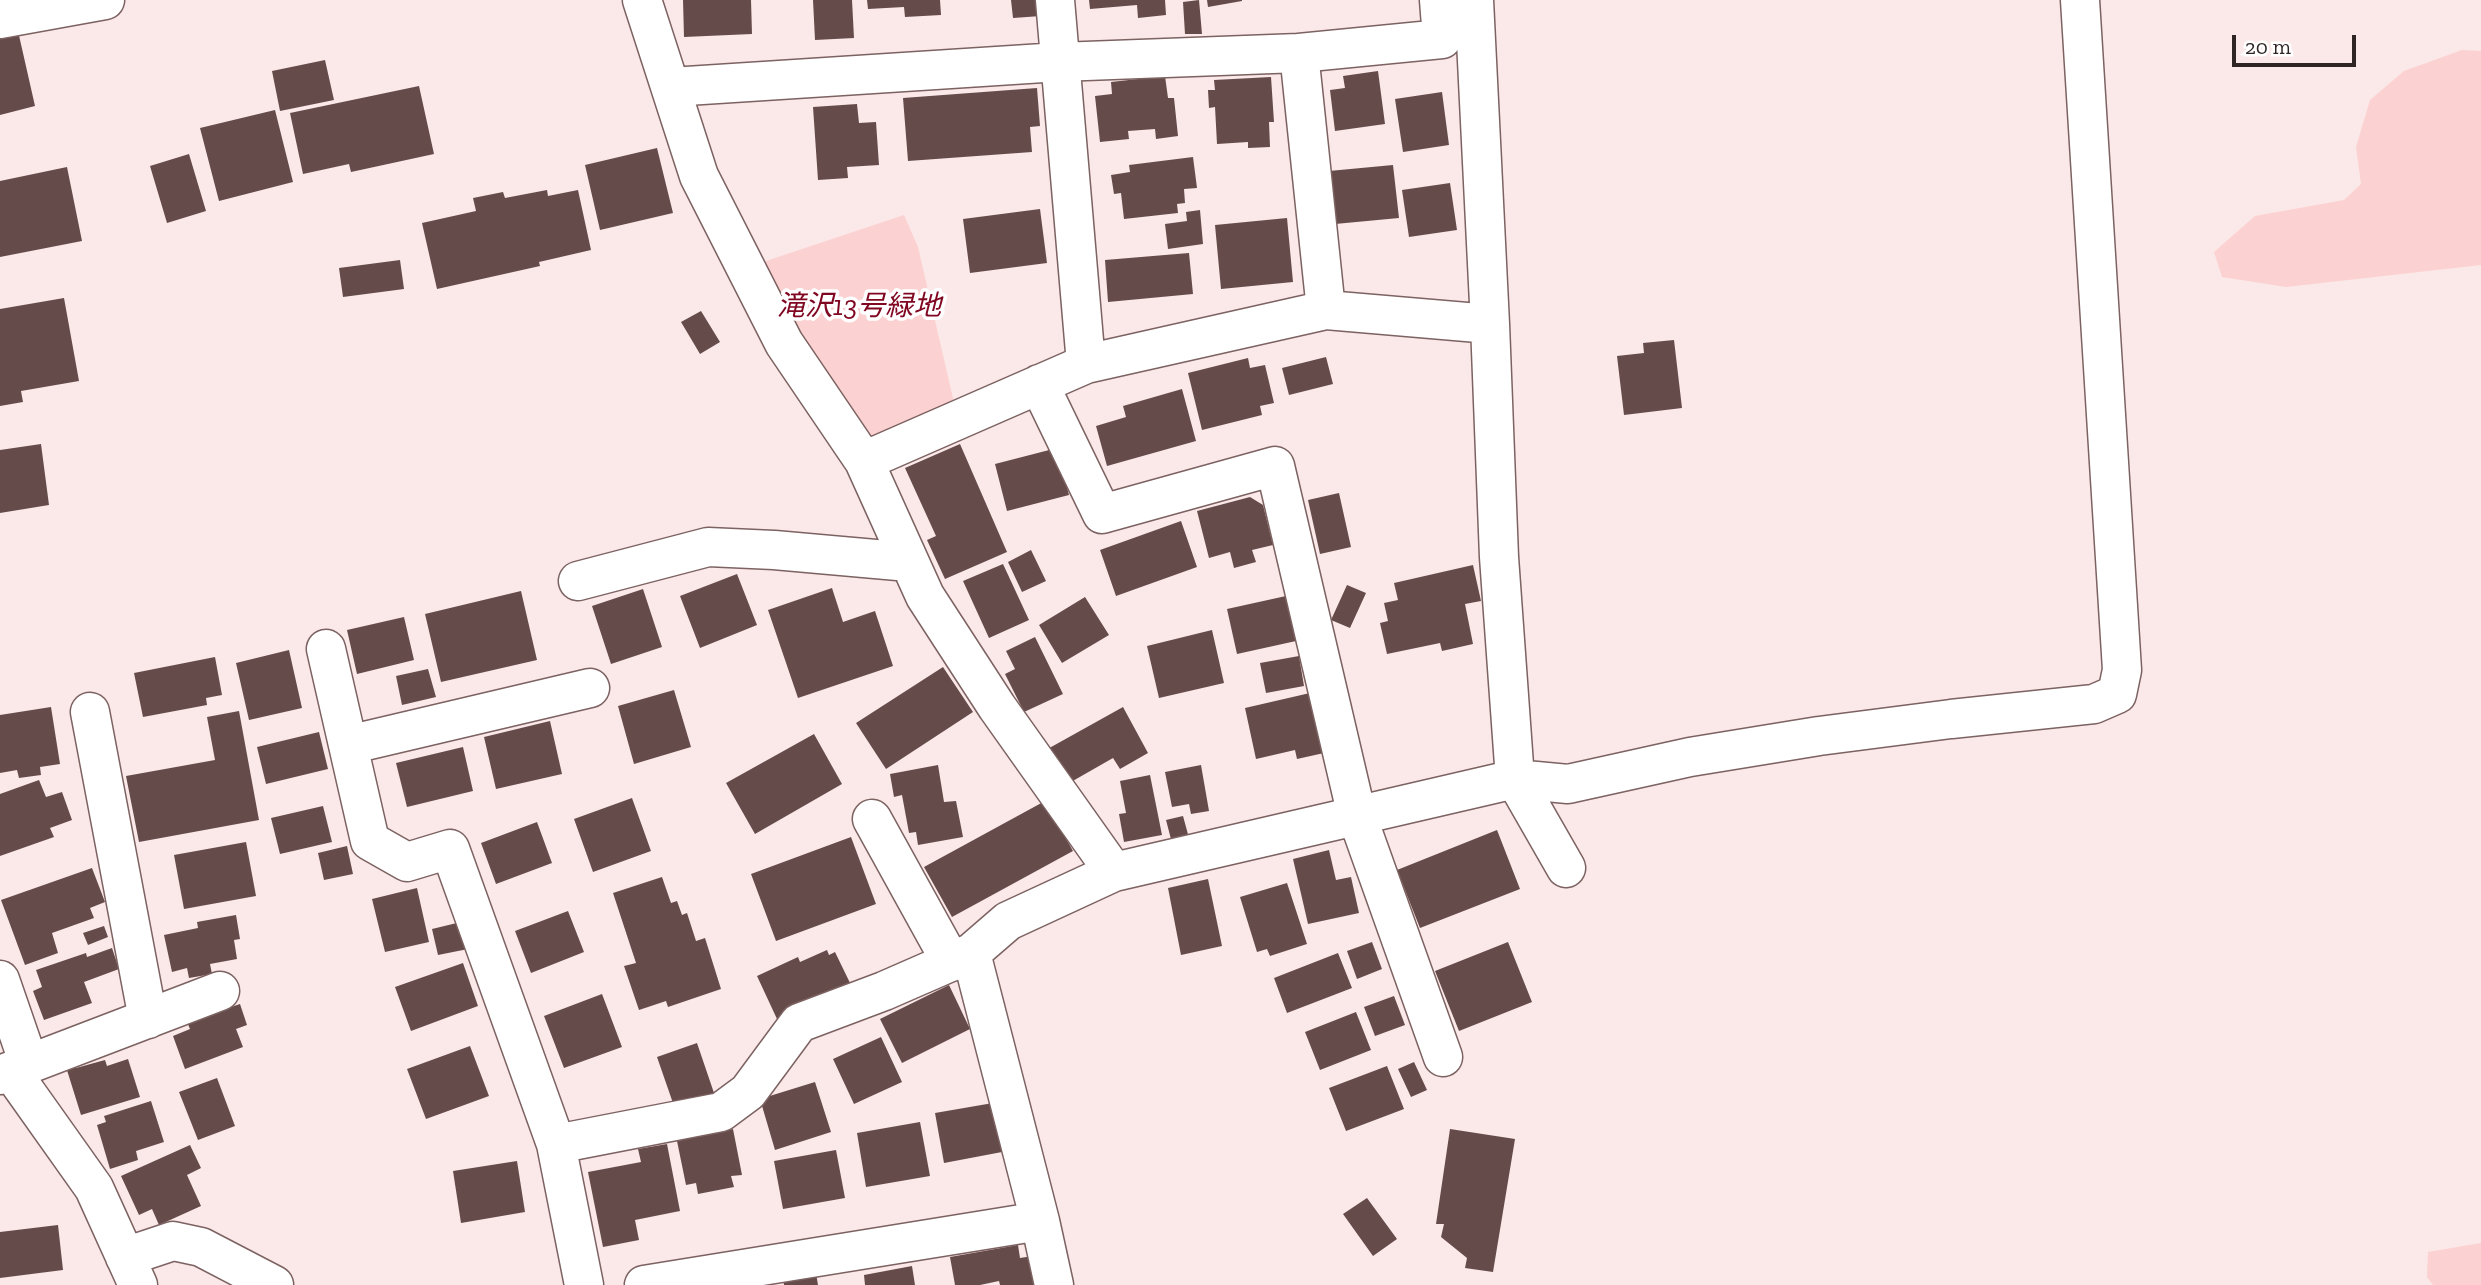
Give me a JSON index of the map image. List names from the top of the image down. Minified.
{"parks":["滝沢13号緑地"],"scale_bar":"20 m"}
